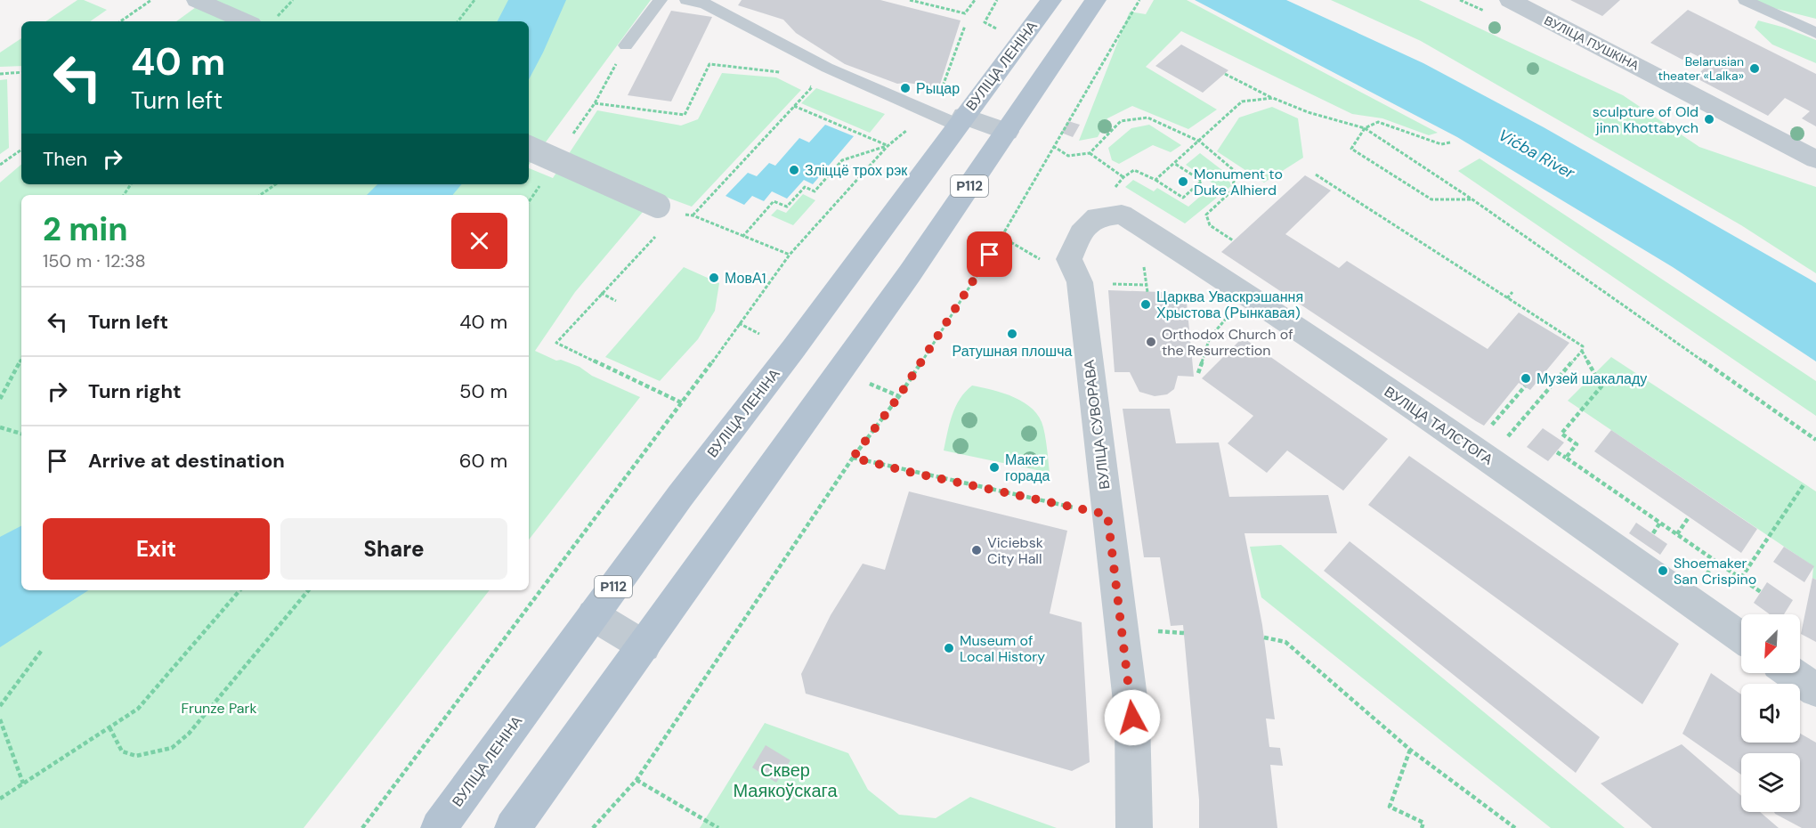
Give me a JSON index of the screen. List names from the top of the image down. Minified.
{"streets":{"main road":["ВУЛІЦА ЛЕНІНА","Р112"],"street":["ВУЛІЦА ПУШКІНА","ВУЛІЦА СУВОРАВА","ВУЛІЦА ТАЛСТОГА"]},"crossings":[["ВУЛІЦА СУВОРАВА","ВУЛІЦА ТАЛСТОГА"]],"water":["Vićba River"],"parks":["Frunze Park","Сквер Маякоўскага"],"places":["Belarusian theater «Lalka»","Рыцар","sculpture of Old jinn Khottabych","Зліццё трох рэк","Monument to Duke Alhierd","МовА1","Царква Уваскрэшання Хрыстова (Рынкавая)","Ратушная плошча","Orthodox Church of the Resurrection","Музей шакаладу","Макет горада","Viciebsk City Hall","Shoemaker San Crispino","Museum of Local History"],"north":"bottom left","page":{"turn":["40 m","Turn left"],"then":"Then","heading":["2 min","150 m · 12:38"],"list":[{"name":"Turn left","value":"40 m"},{"name":"Turn right","value":"50 m"},{"name":"Arrive at destination","value":"60 m"}],"buttons":["Exit","Share"]}}
